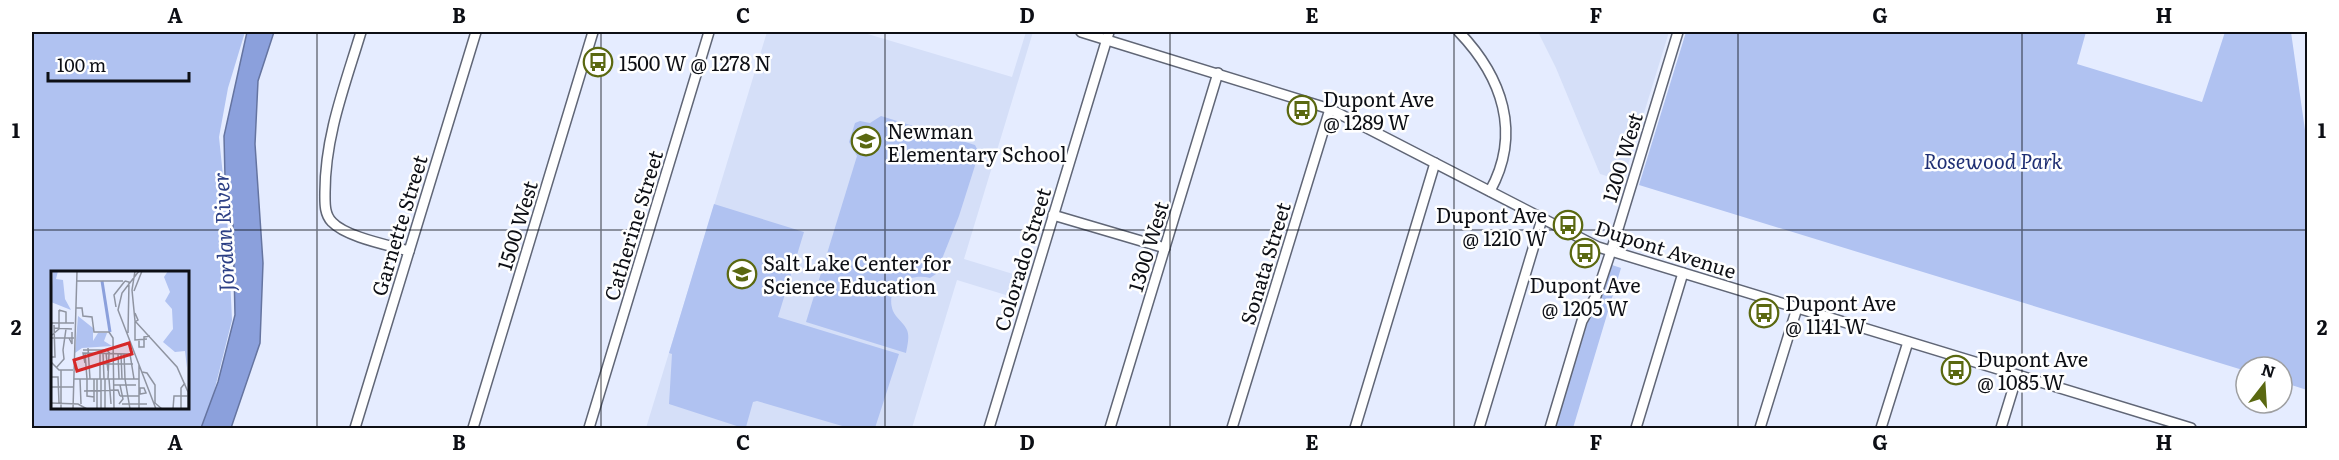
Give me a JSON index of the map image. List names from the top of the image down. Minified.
{"streets":{"street":["1200 West","Garnette Street","1500 West","Catherine Street","1300 West","Dupont Avenue","Colorado Street","Sonata Street"]},"crossings":[["1200 West","Dupont Avenue"],["1300 West","Dupont Avenue"],["Dupont Avenue","Colorado Street"],["Dupont Avenue","Sonata Street"]],"water":["Jordan River"],"parks":["Rosewood Park"],"places":{"bus stop":["1500 W @ 1278 N","Dupont Ave @ 1289 W","Dupont Ave @ 1210 W","Dupont Ave @ 1205 W","Dupont Ave @ 1141 W","Dupont Ave @ 1085 W"],"school or university":["Newman Elementary School","Salt Lake Center for Science Education"]},"scale_bar":"100 m","north":"top","grid":{"columns":["A","B","C","D","E","F","G","H"],"rows":["1","2"]}}
